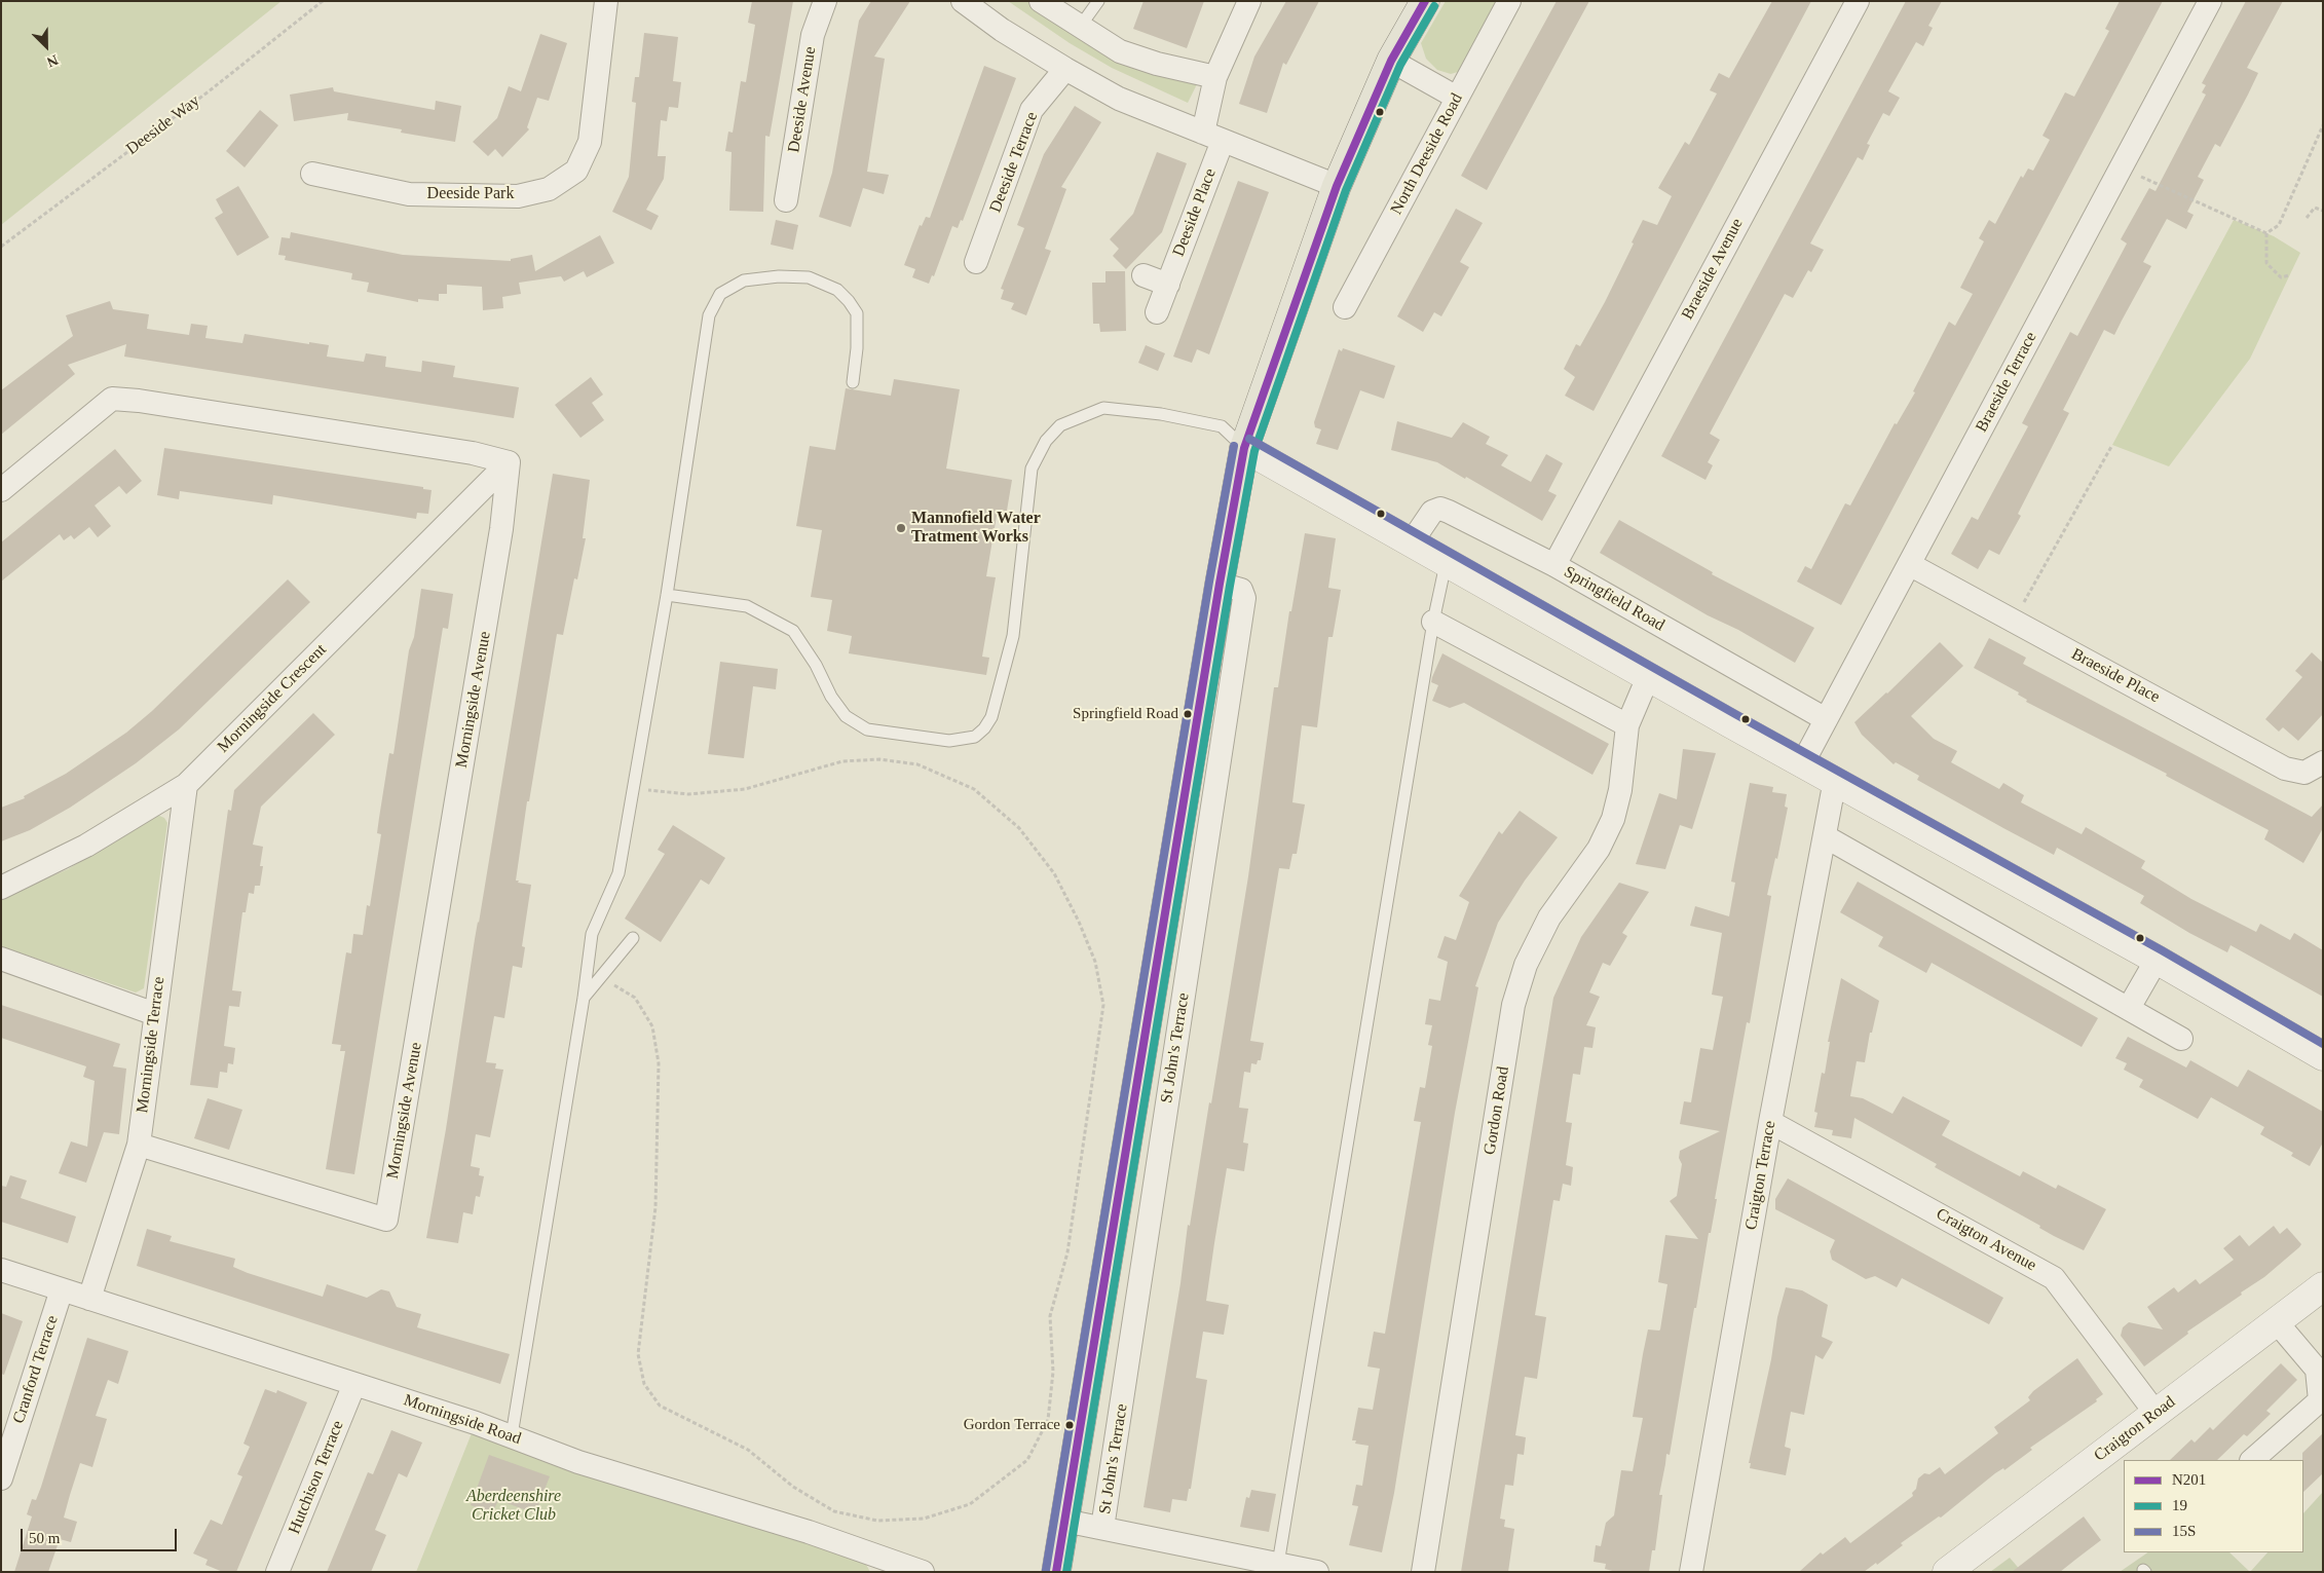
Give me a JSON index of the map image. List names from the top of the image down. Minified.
{"streets":{"main road":["St John's Terrace"],"street":["Deeside Avenue","North Deeside Road","Deeside Terrace","Deeside Park","Deeside Place","Braeside Avenue","Braeside Terrace","Springfield Road","Braeside Place","Morningside Crescent","Morningside Avenue","Morningside Terrace","Gordon Road","Craigton Terrace","Craigton Avenue","Cranford Terrace","Morningside Road","Craigton Road","Hutchison Terrace"],"path":["Deeside Way"]},"crossings":[["Braeside Avenue","Springfield Road"],["Braeside Terrace","Springfield Road"],["Braeside Terrace","Braeside Place"],["Morningside Crescent","Morningside Avenue"],["Morningside Crescent","Morningside Terrace"],["Morningside Avenue","Morningside Terrace"],["Morningside Terrace","Morningside Road"],["Craigton Terrace","Craigton Avenue"],["Craigton Avenue","Craigton Road"],["Cranford Terrace","Morningside Road"],["Morningside Road","Hutchison Terrace"]],"parks":["Aberdeenshire Cricket Club"],"places":["Mannofield Water Tratment Works","Springfield Road","Gordon Terrace"],"lines":["transit line N201","transit line 19","transit line 15S"],"legend":["N201","19","15S"],"scale_bar":"50 m","north":"bottom right"}
